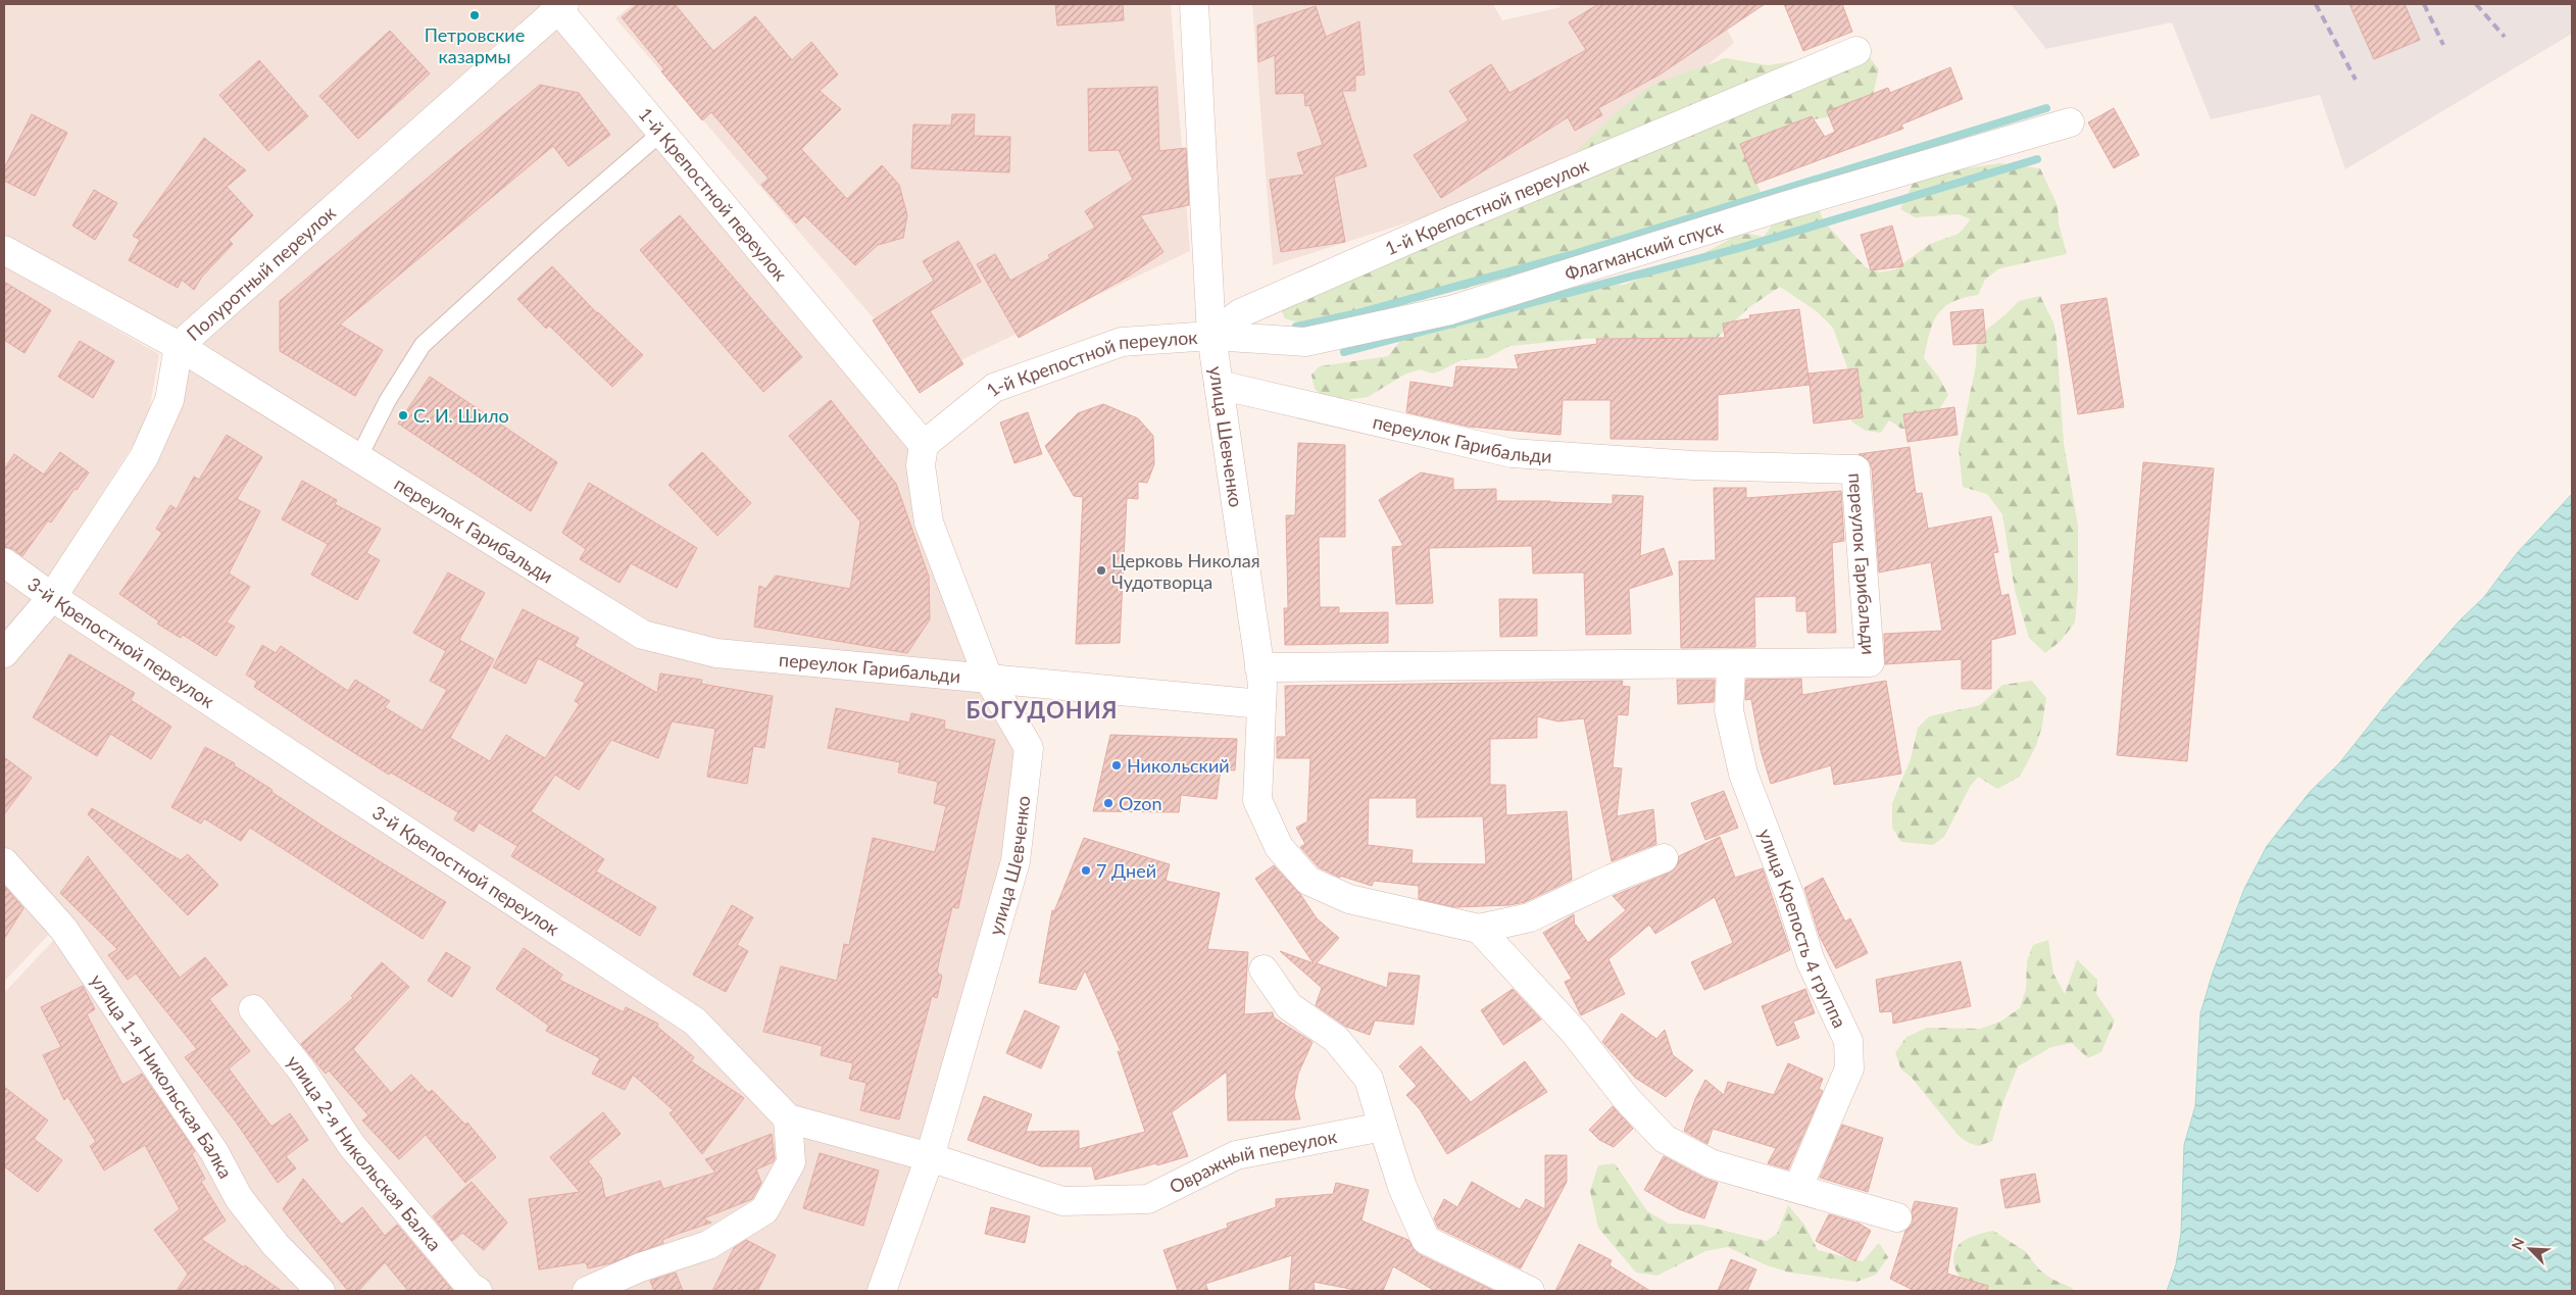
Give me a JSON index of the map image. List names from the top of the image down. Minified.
{"streets":{"street":["1-й Крепостной переулок","Флагманский спуск","Полуротный переулок","улица Шевченко","переулок Гарибальди","3-й Крепостной переулок","улица Крепость 4 группа","улица 1-я Никольская Балка","улица 2-я Никольская Балка","Овражный переулок"]},"crossings":[["1-й Крепостной переулок","Флагманский спуск"],["1-й Крепостной переулок","Полуротный переулок"],["1-й Крепостной переулок","улица Шевченко"],["Флагманский спуск","улица Шевченко"],["Полуротный переулок","переулок Гарибальди"],["Полуротный переулок","3-й Крепостной переулок"],["улица Шевченко","переулок Гарибальди"],["улица Шевченко","Овражный переулок"],["переулок Гарибальди","улица Крепость 4 группа"]],"districts":["БОГУДОНИЯ"],"places":["Петровские казармы","С. И. Шило","Церковь Николая Чудотворца","Никольский","Ozon","7 Дней"],"north":"top left"}
